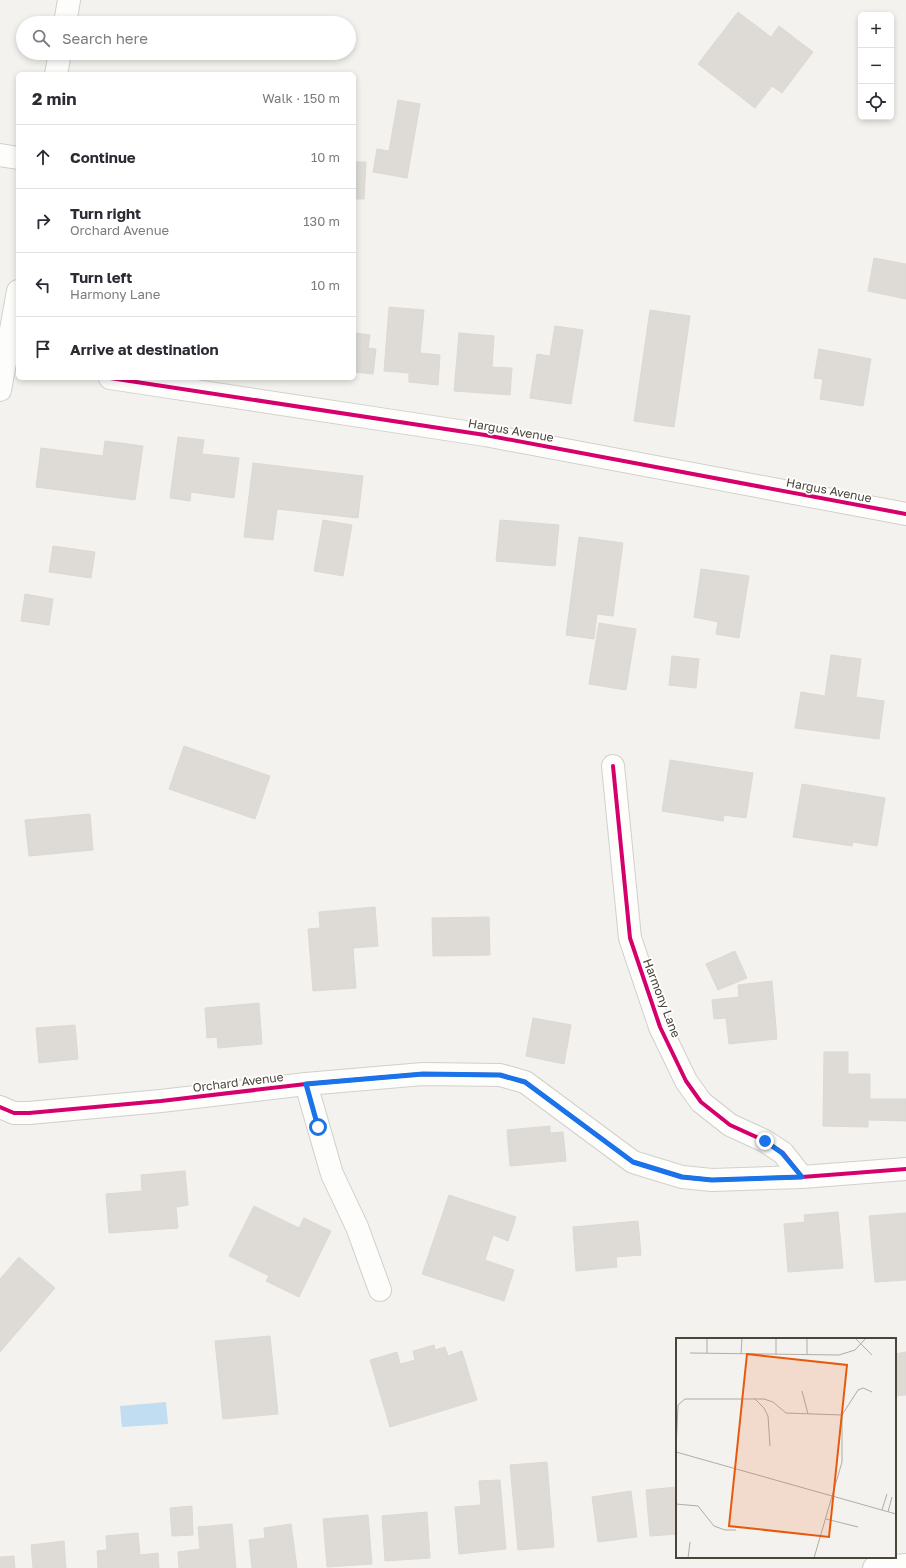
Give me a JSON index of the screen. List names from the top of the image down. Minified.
{"streets":{"street":["Hargus Avenue","Harmony Lane","Orchard Avenue"]},"crossings":[["Harmony Lane","Orchard Avenue"]],"page":{"map_buttons":["+","−"],"search":"Search here","heading":["2 min","Walk · 150 m"],"list":[["Continue","10 m"],["Turn right","Orchard Avenue","130 m"],["Turn left","Harmony Lane","10 m"],"Arrive at destination"]}}
